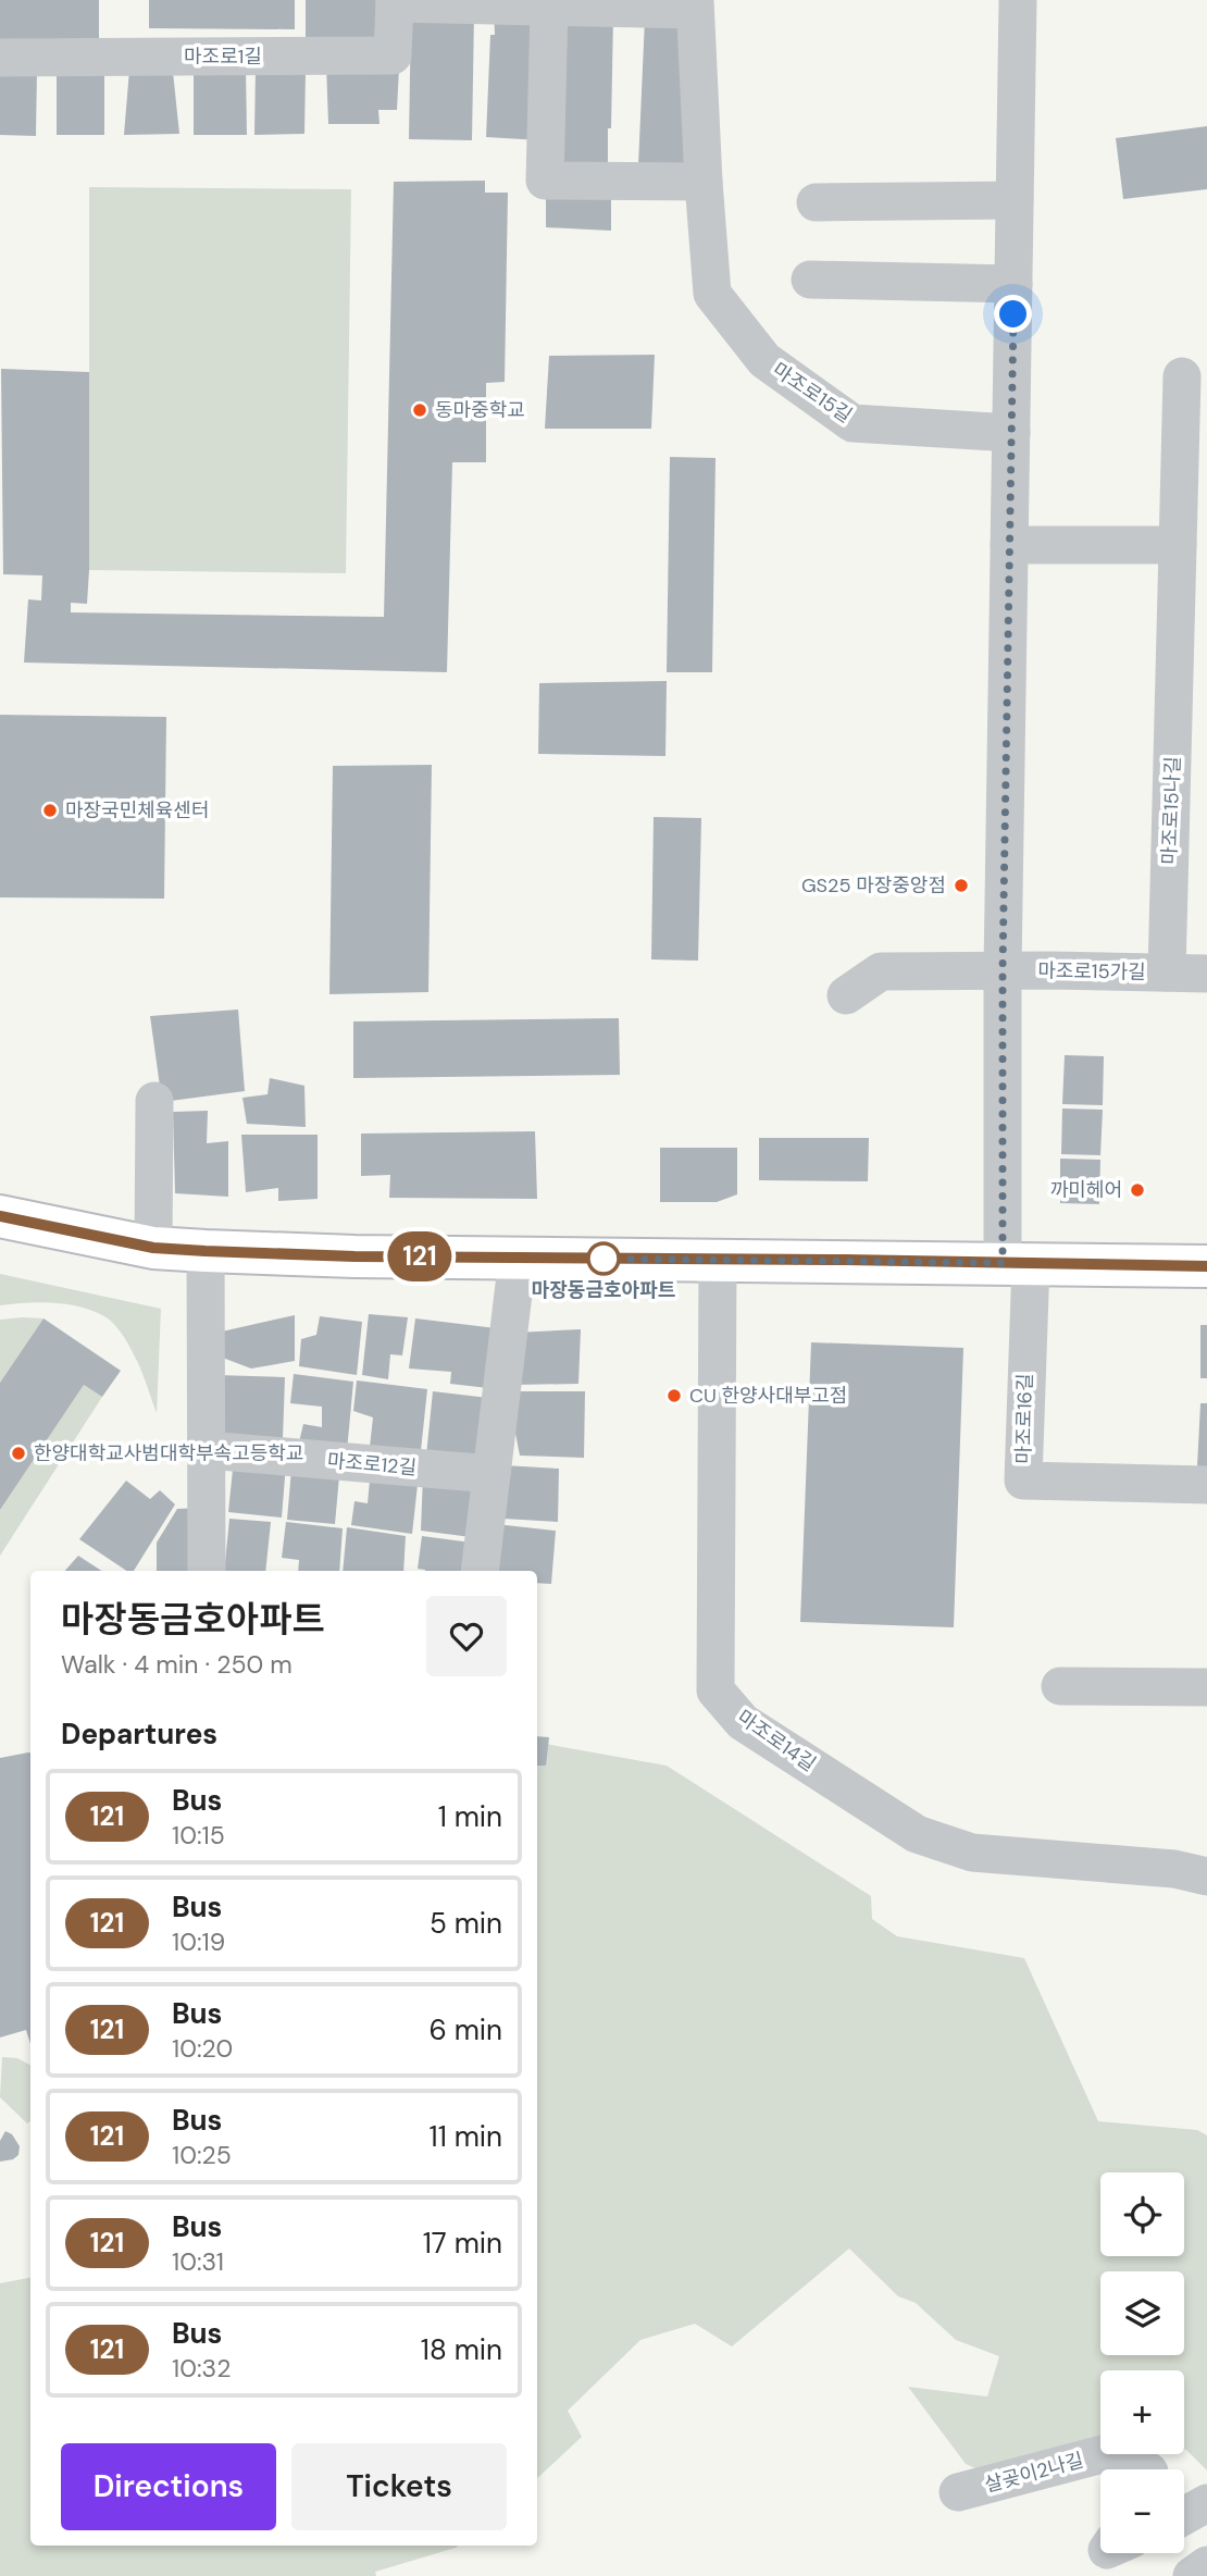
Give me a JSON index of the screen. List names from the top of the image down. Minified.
{"streets":{"street":["마조로1길","마조로15길","마조로15나길","마조로15가길","마조로16길","마조로12길","마조로14길","살곶이2나길"]},"crossings":[["마조로1길","마조로15길"],["마조로15나길","마조로15가길"]],"places":["동마중학교","마장국민체육센터","GS25 마장중앙점","까미헤어","마장동금호아파트","CU 한양사대부고점","한양대학교사범대학부속고등학교"],"lines":["bus line 121"],"page":{"on_map":"121","heading":[["마장동금호아파트","Walk · 4 min · 250 m"],"Departures"],"list":[{"mark":"121","name":"Bus","note":"10:15","value":"1 min"},{"mark":"121","name":"Bus","note":"10:19","value":"5 min"},{"mark":"121","name":"Bus","note":"10:20","value":"6 min"},{"mark":"121","name":"Bus","note":"10:25","value":"11 min"},{"mark":"121","name":"Bus","note":"10:31","value":"17 min"},{"mark":"121","name":"Bus","note":"10:32","value":"18 min"}],"map_buttons":["+","−"],"buttons":["Directions","Tickets"]}}
